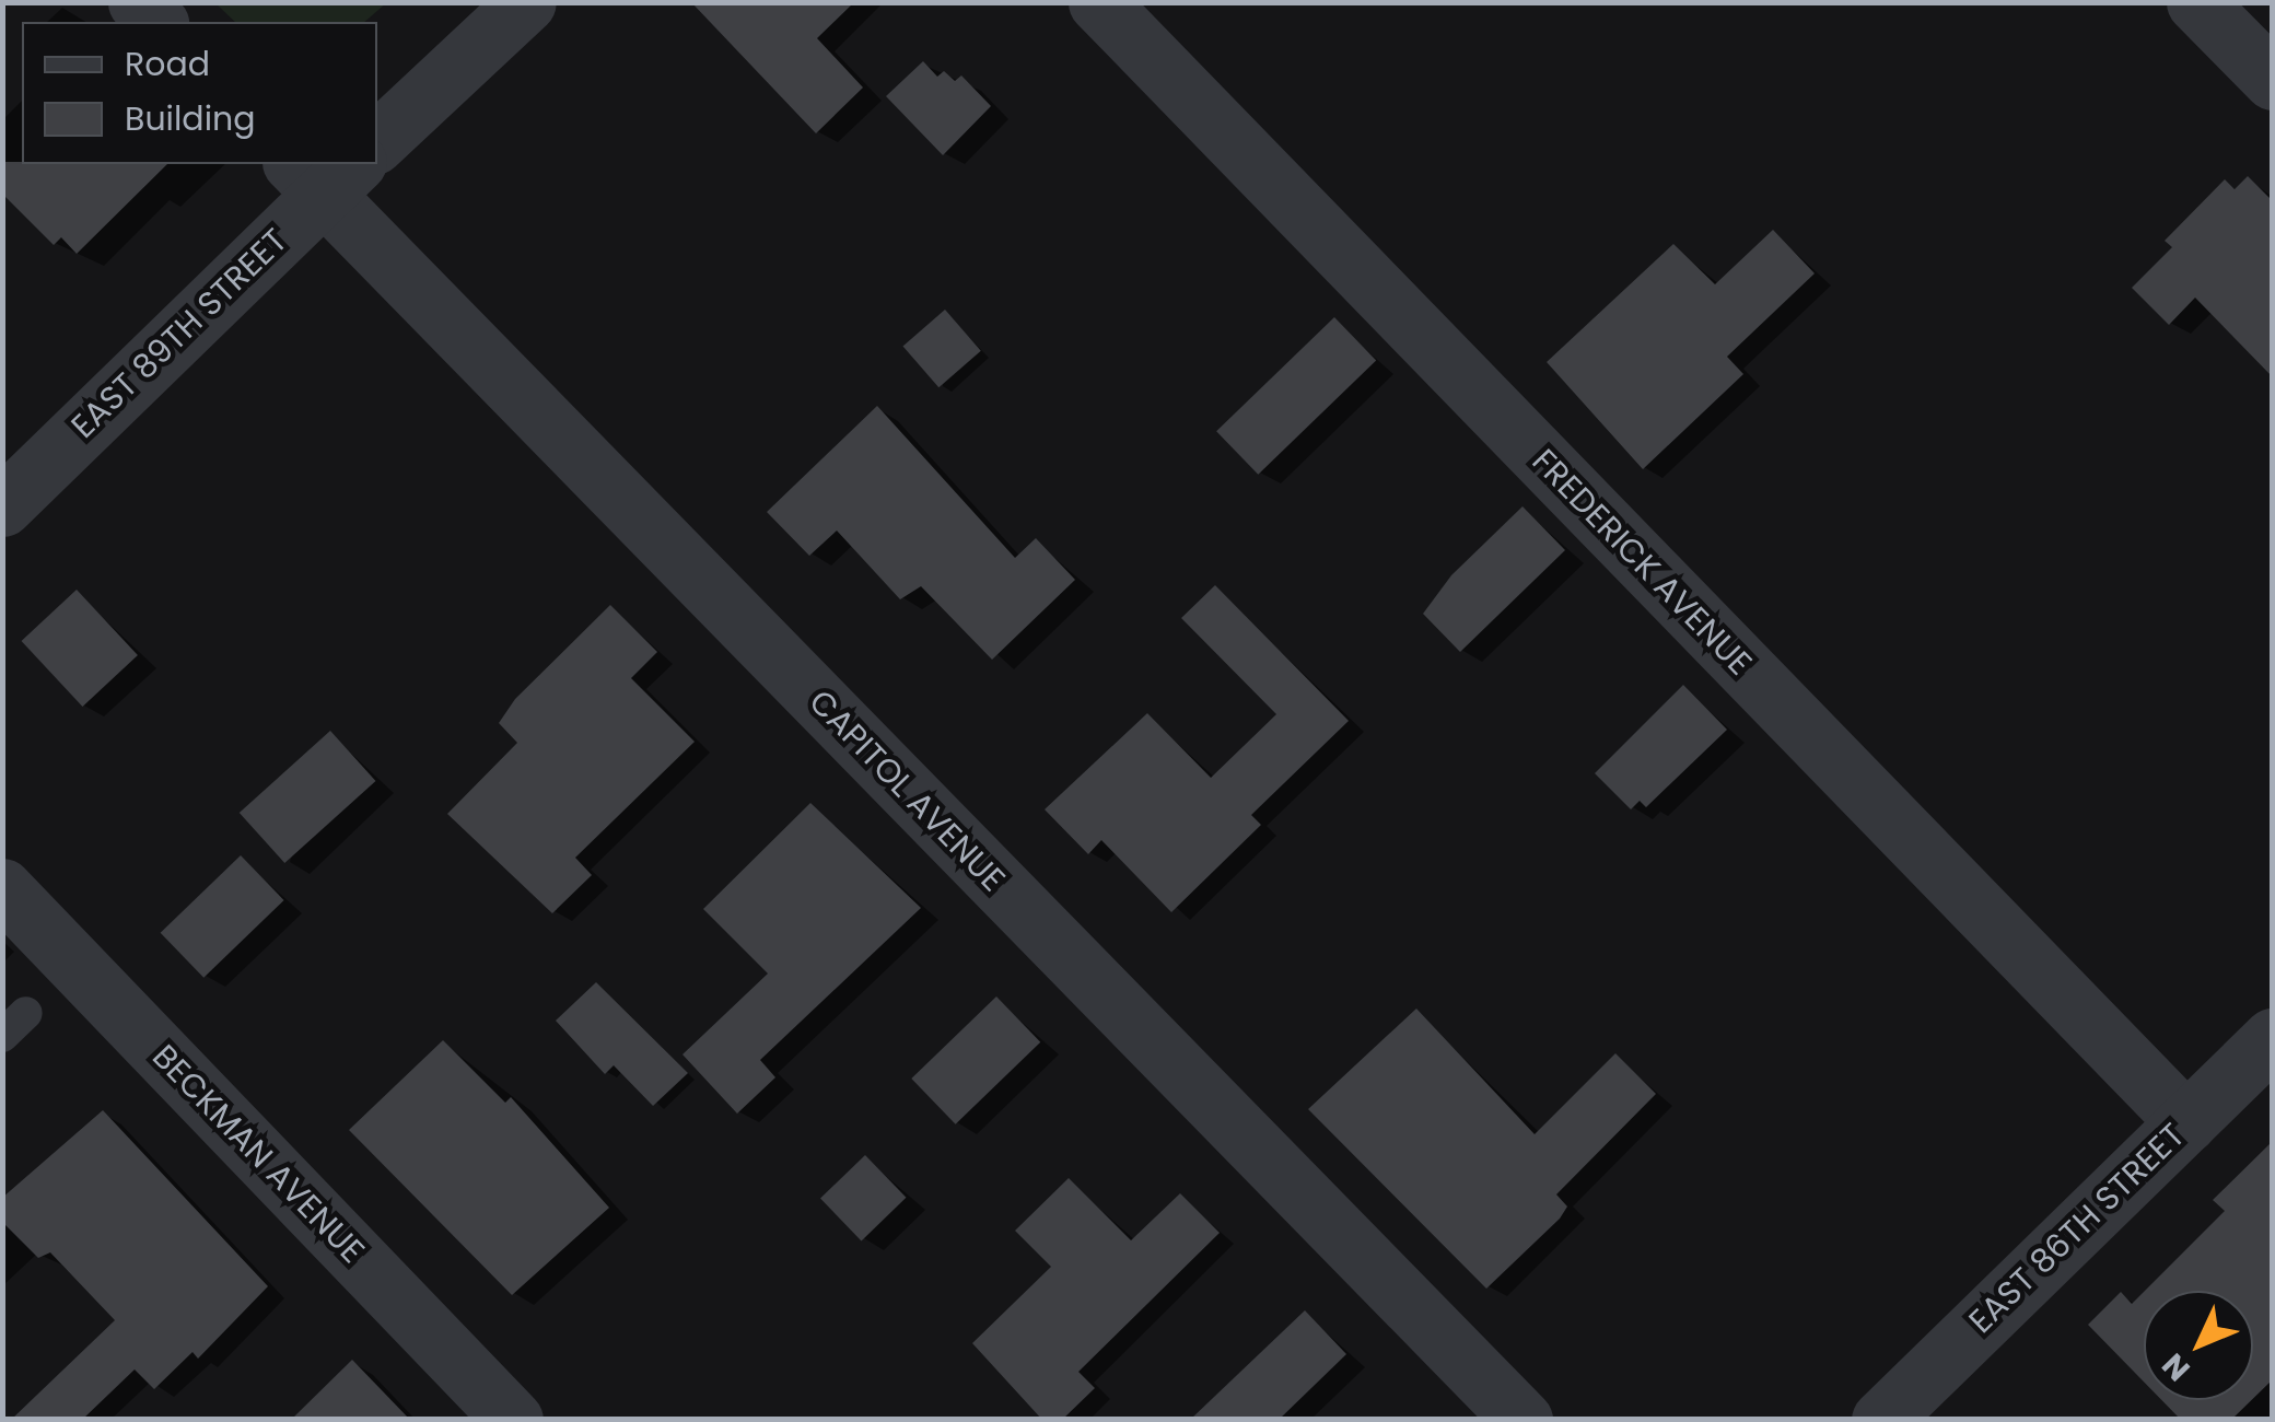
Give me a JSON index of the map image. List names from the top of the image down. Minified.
{"streets":{"street":["EAST 89TH STREET","FREDERICK AVENUE","CAPITOL AVENUE","BECKMAN AVENUE","EAST 86TH STREET"]},"crossings":[["EAST 89TH STREET","CAPITOL AVENUE"],["FREDERICK AVENUE","EAST 86TH STREET"]],"legend":["Road","Building"],"north":"bottom left"}
